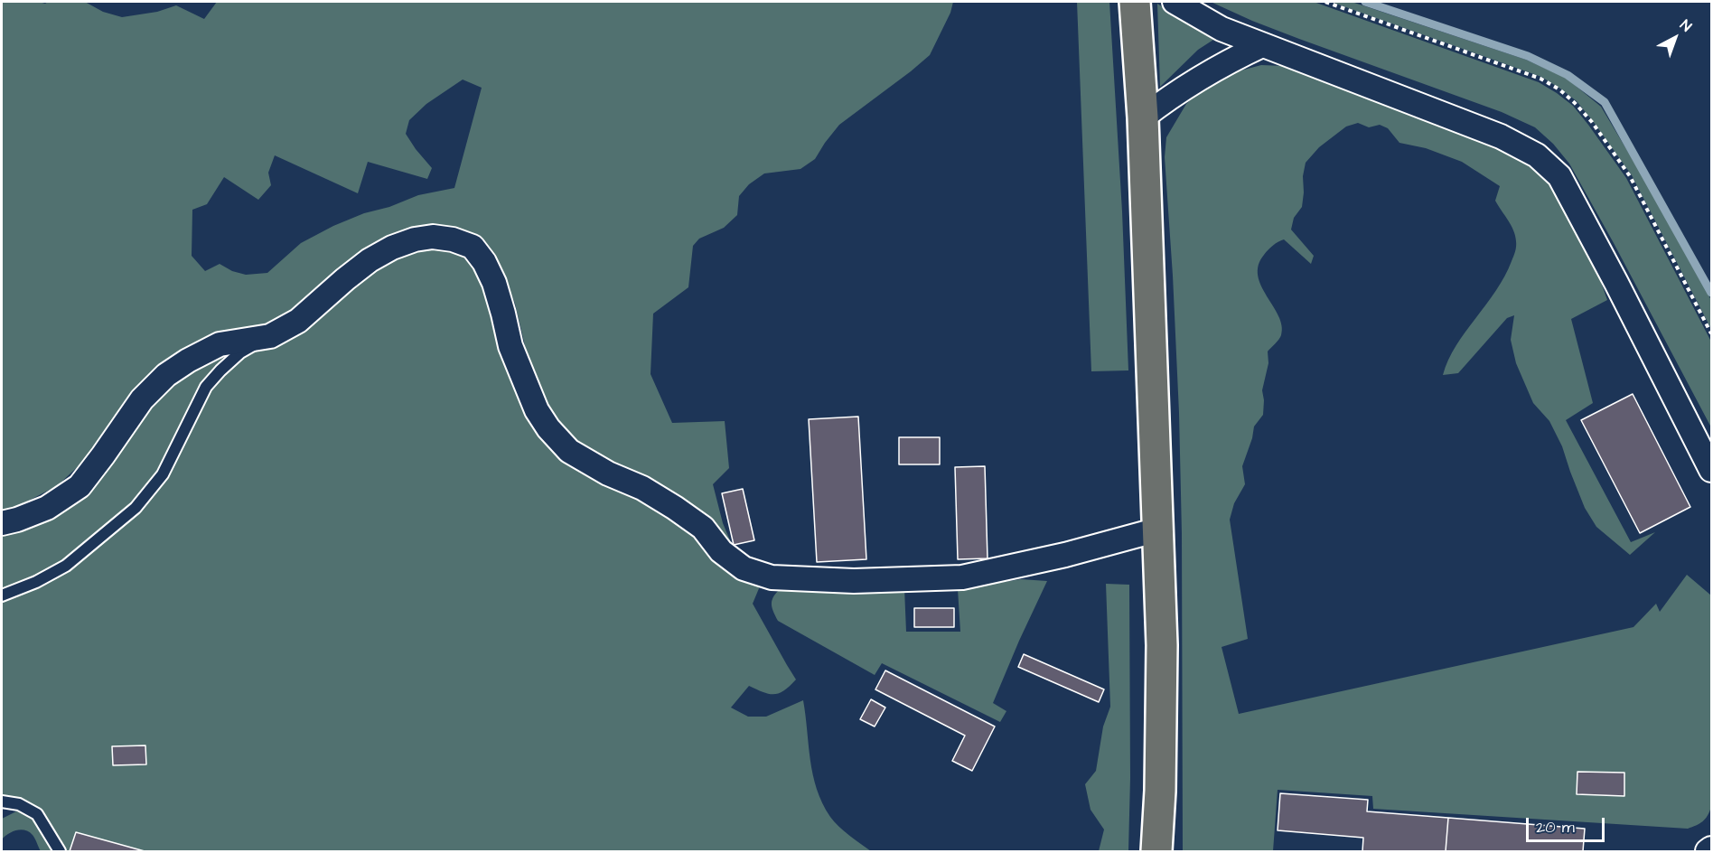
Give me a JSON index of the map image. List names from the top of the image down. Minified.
{"scale_bar":"20 m","north":"top right"}
